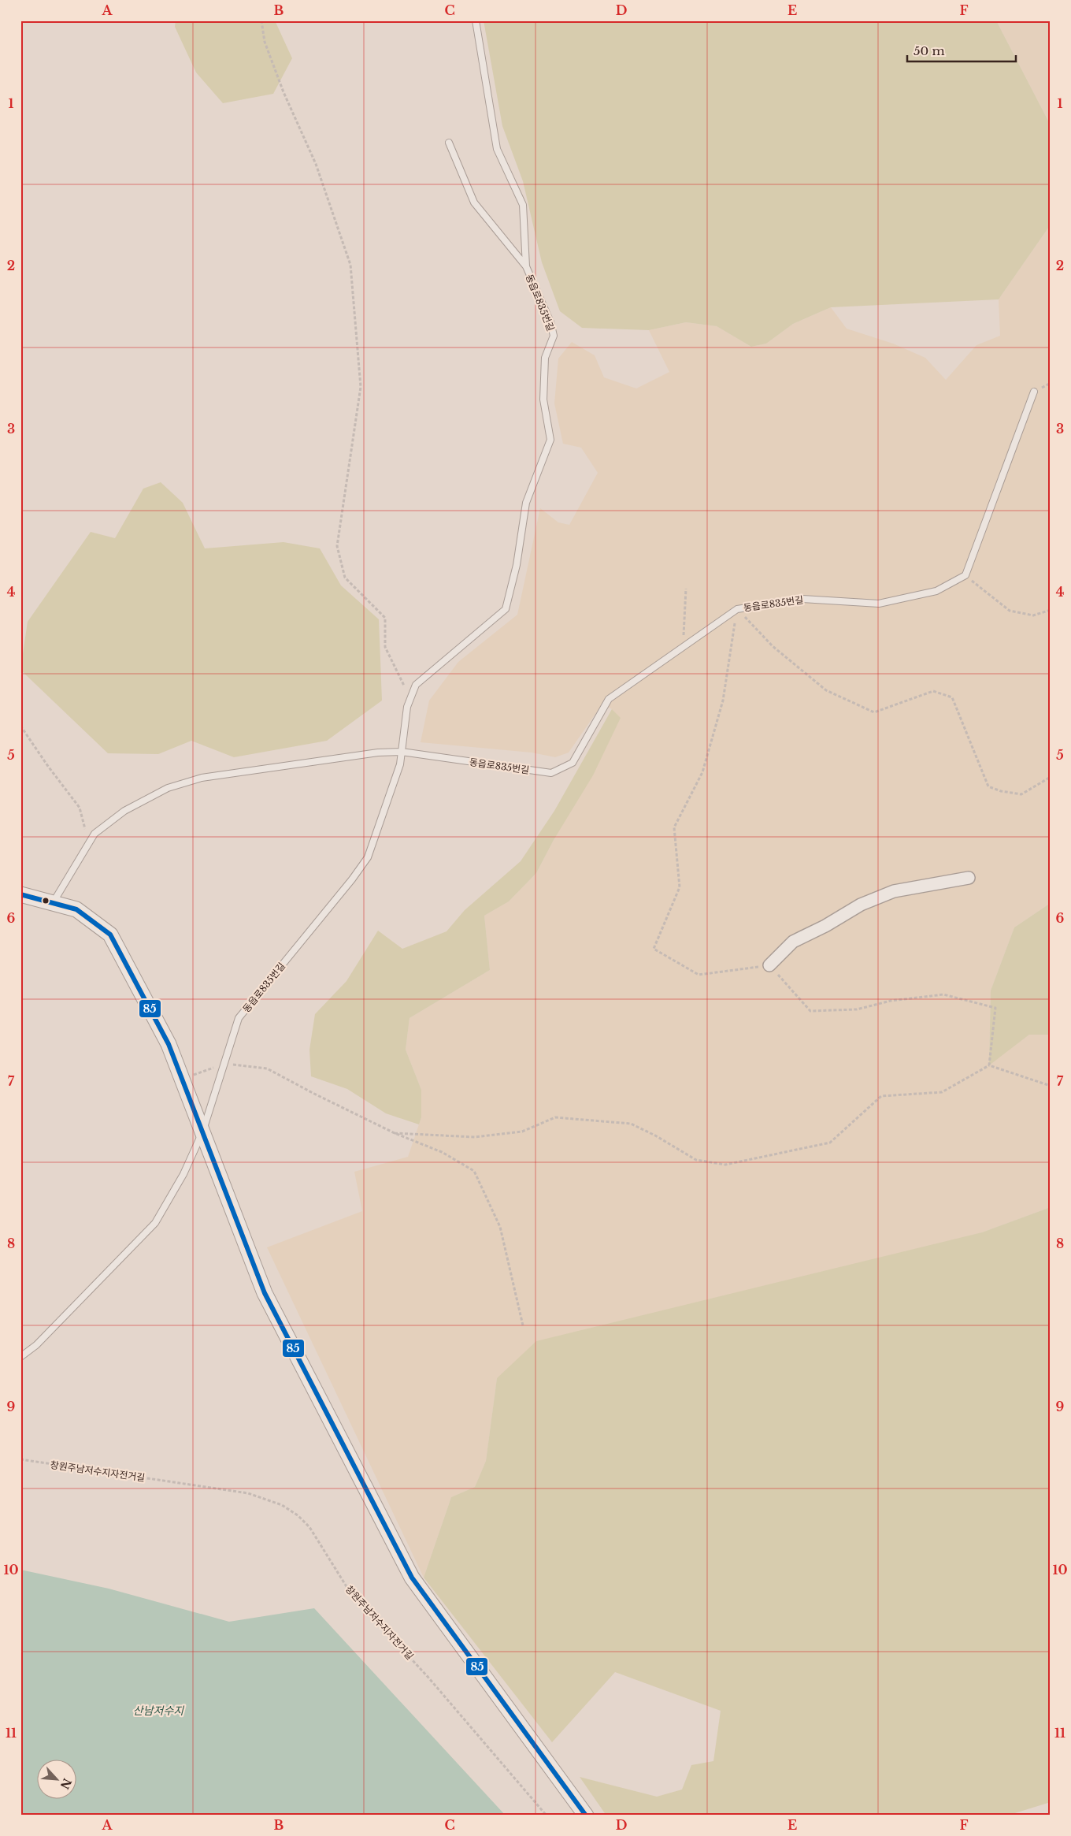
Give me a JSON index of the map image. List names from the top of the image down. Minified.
{"streets":{"lane":["동읍로835번길"],"path":["창원주남저수지자전거길"]},"water":["산남저수지"],"lines":["transit line 85"],"scale_bar":"50 m","north":"bottom right","grid":{"columns":["A","B","C","D","E","F"],"rows":["1","2","3","4","5","6","7","8","9","10","11"]}}
